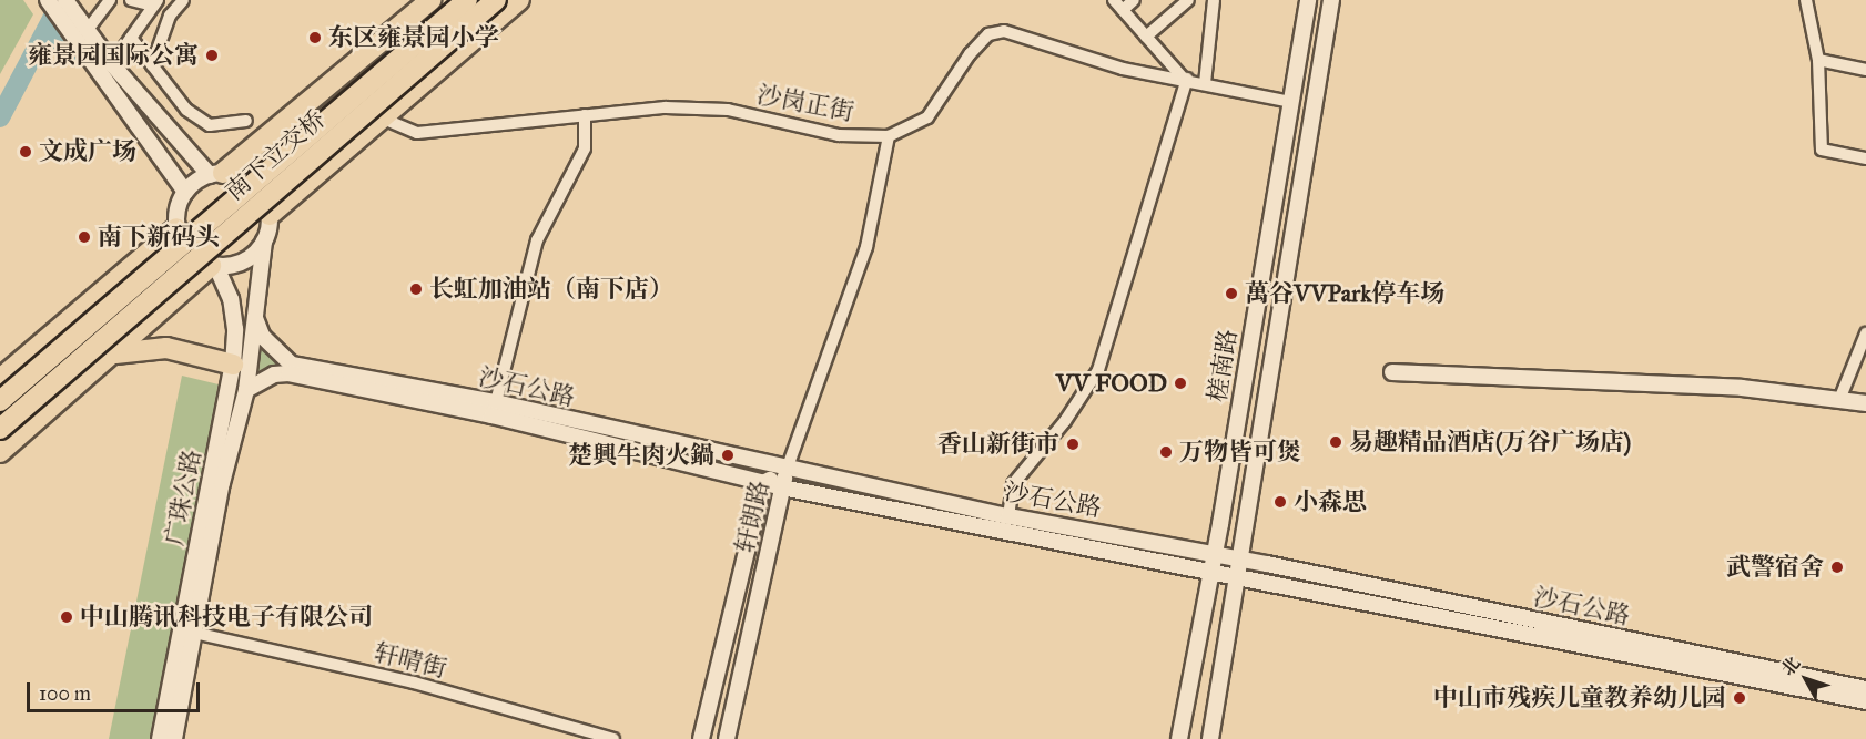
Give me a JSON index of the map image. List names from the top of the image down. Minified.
{"streets":{"highway":["南下立交桥"],"main road":["槎南路","沙石公路","广珠公路","轩朗路"],"street":["沙岗正街","轩晴街"]},"crossings":[["沙岗正街","槎南路"],["槎南路","沙石公路"],["沙石公路","广珠公路"],["沙石公路","轩朗路"],["广珠公路","轩晴街"]],"places":["东区雍景园小学","雍景园国际公寓","文成广场","南下新码头","长虹加油站（南下店）","萬谷VVPark停车场","VV FOOD","易趣精品酒店(万谷广场店)","香山新街市","万物皆可煲","楚興牛肉火鍋","小森思","武警宿舍","中山腾讯科技电子有限公司","中山市残疾儿童教养幼儿园"],"scale_bar":"100 m","north":"top left"}
